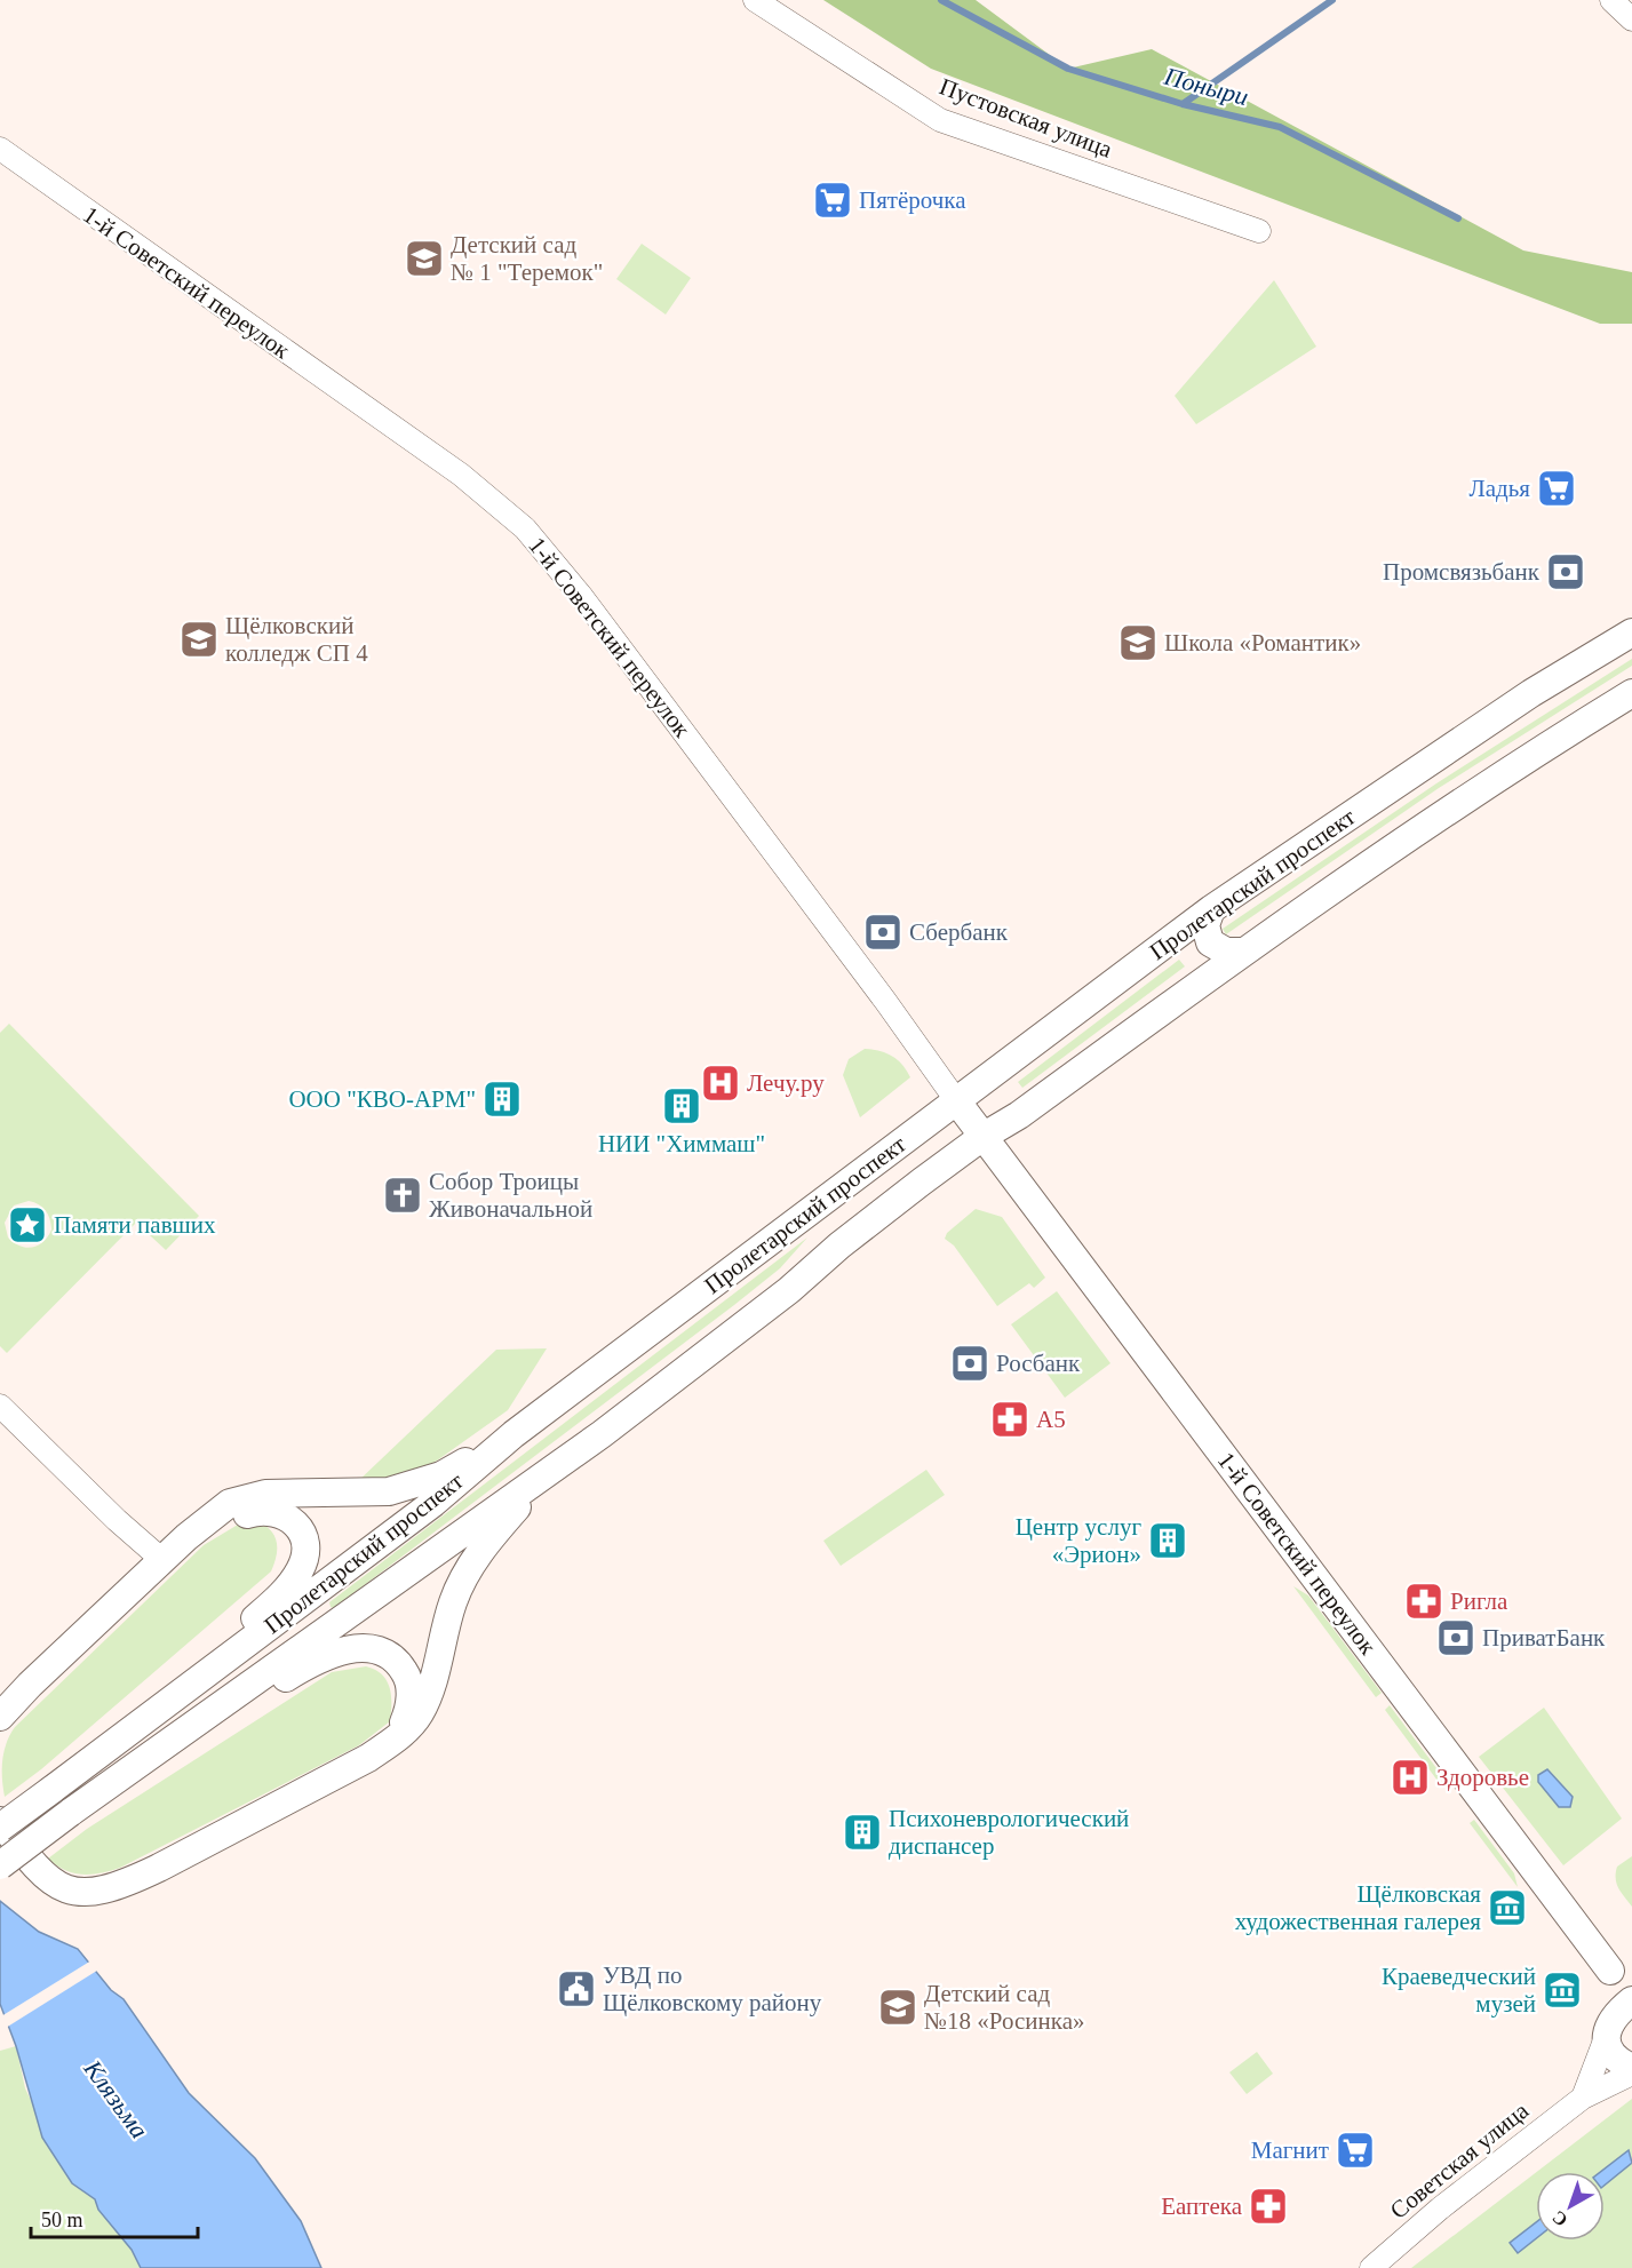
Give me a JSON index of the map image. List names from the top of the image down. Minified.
{"streets":{"main road":["1-й Советский переулок","Пролетарский проспект"],"street":["Пустовская улица","Советская улица"]},"crossings":[["1-й Советский переулок","Пролетарский проспект"]],"water":["Поныри","Клязьма"],"places":{"supermarket":["Пятёрочка","Ладья","Магнит"],"school or university":["Детский сад № 1 \"Теремок\"","Щёлковский колледж СП 4","Школа «Романтик»","Детский сад №18 «Росинка»"],"bank":["Промсвязьбанк","Сбербанк","Росбанк","ПриватБанк"],"hospital":["Лечу.ру","Здоровье"],"building":["ООО \"КВО-АРМ\"","НИИ \"Химмаш\"","Центр услуг «Эрион»","Психоневрологический диспансер"],"church":["Собор Троицы Живоначальной"],"place":["Памяти павших"],"pharmacy":["А5","Ригла","Еаптека"],"museum":["Щёлковская художественная галерея","Краеведческий музей"],"public building":["УВД по Щёлковскому району"]},"scale_bar":"50 m","north":"bottom left"}
